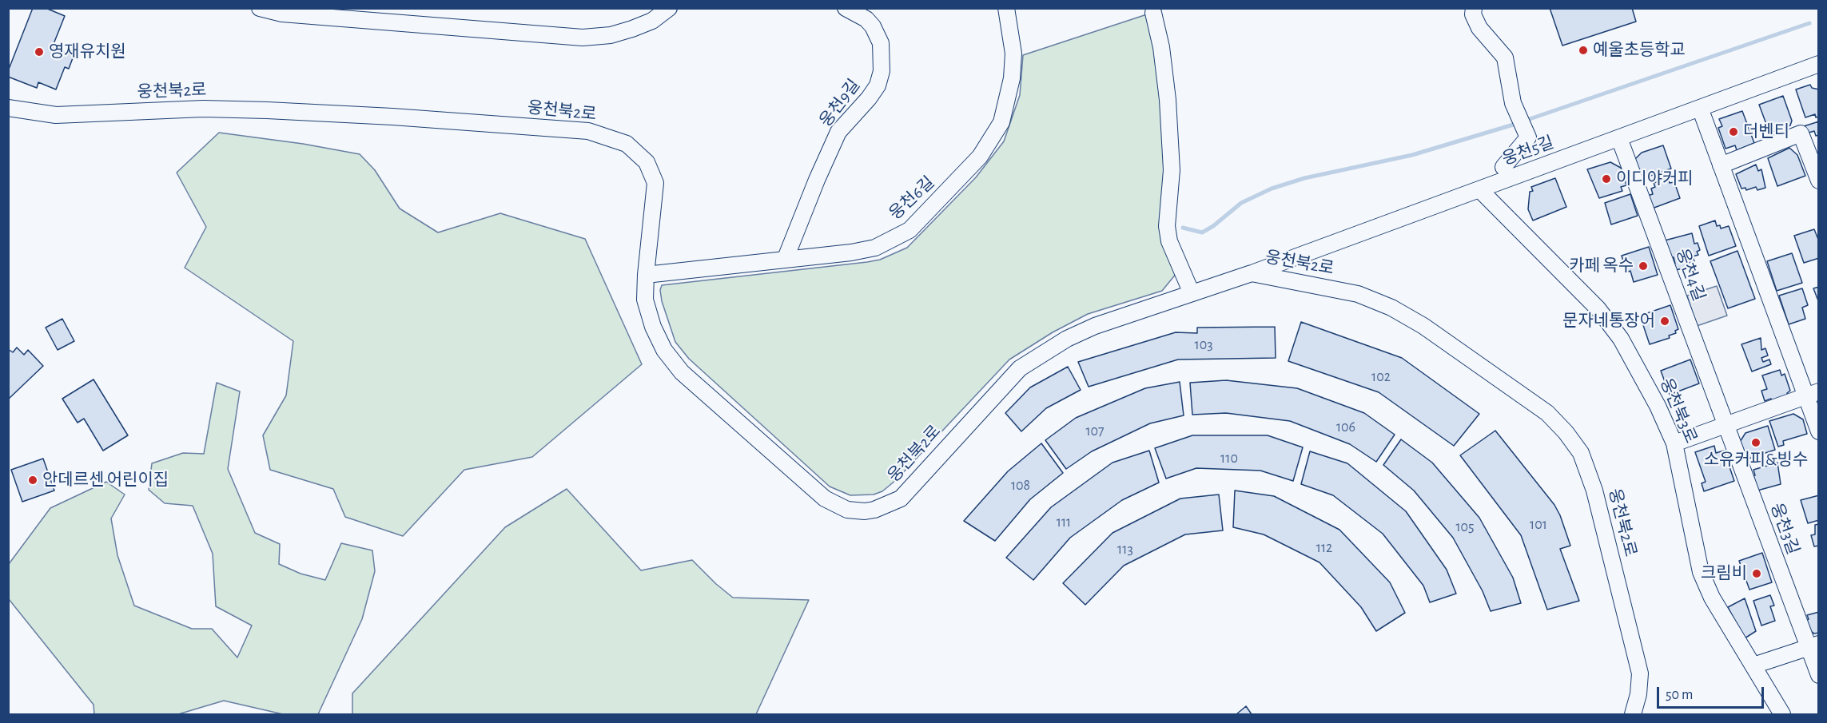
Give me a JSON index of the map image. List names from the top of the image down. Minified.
{"streets":{"street":["웅천북2로","웅천9길","웅천5길","웅천6길","웅천4길","웅천북3로","웅천3길"]},"crossings":[["웅천북2로","웅천5길"],["웅천북2로","웅천6길"],["웅천9길","웅천6길"],["웅천5길","웅천4길"],["웅천5길","웅천북3로"],["웅천4길","웅천3길"]],"places":["예울초등학교","영재유치원","더벤티","이디야커피","카페 옥수","문자네통장어","소유커피&빙수","안데르센 어린이집","크림비"],"house_numbers":["103","102","106","107","110","108","111","101","105","112","113"],"scale_bar":"50 m"}
